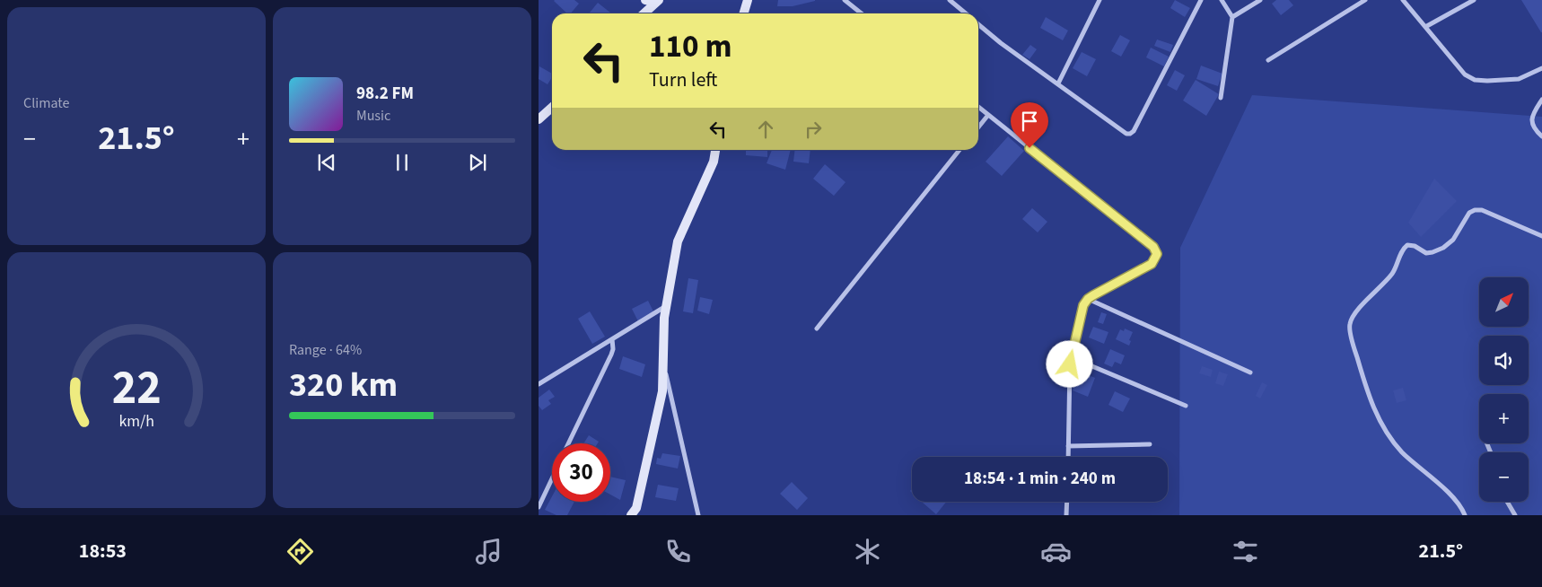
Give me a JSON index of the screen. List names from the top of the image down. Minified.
{"north":"top right","page":{"tile":["Climate",["Range · 64%","320 km"]],"turn":["110 m","Turn left"],"song":["98.2 FM","Music"],"heat":["−","21.5°","+"],"map_buttons":["+","−"],"limit":"30","trip":"18:54 · 1 min · 240 m","tabs":["18:53","21.5°"],"gauge":["22","km/h"]}}
